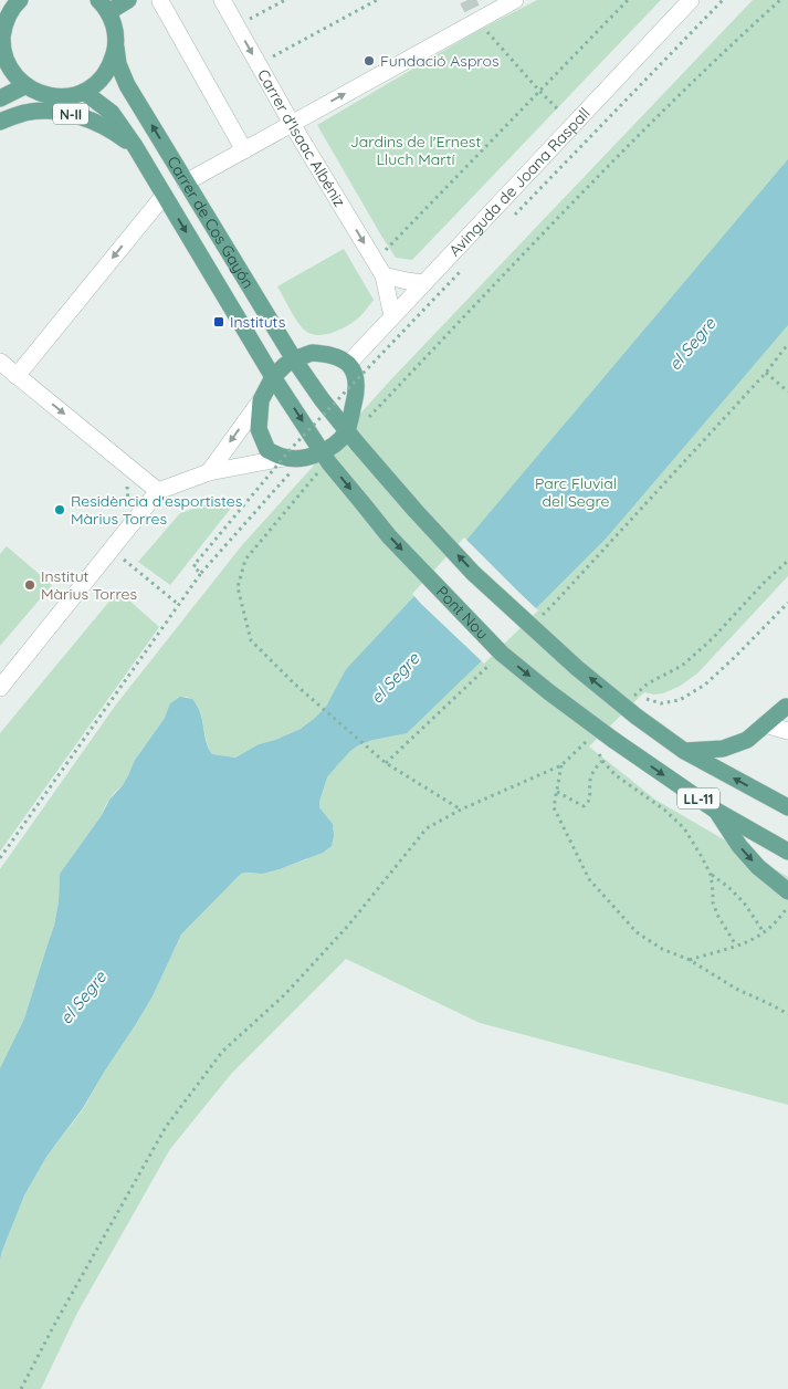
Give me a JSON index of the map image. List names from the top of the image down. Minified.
{"streets":{"main road":["N-II","Carrer de Cos Gayón","Pont Nou","LL-11"],"street":["Carrer d'Isaac Albéniz","Avinguda de Joana Raspall"]},"crossings":[["N-II","Carrer de Cos Gayón"],["Carrer d'Isaac Albéniz","Avinguda de Joana Raspall"],["Carrer de Cos Gayón","Pont Nou"],["Carrer de Cos Gayón","LL-11"],["Pont Nou","LL-11"]],"one_way":["Carrer d'Isaac Albéniz"],"water":["el Segre"],"parks":["Jardins de l'Ernest Lluch Martí","Parc Fluvial del Segre"],"places":{"other":["Fundació Aspros","Residència d'esportistes Màrius Torres","Institut Màrius Torres"],"transit":["Instituts"]}}
